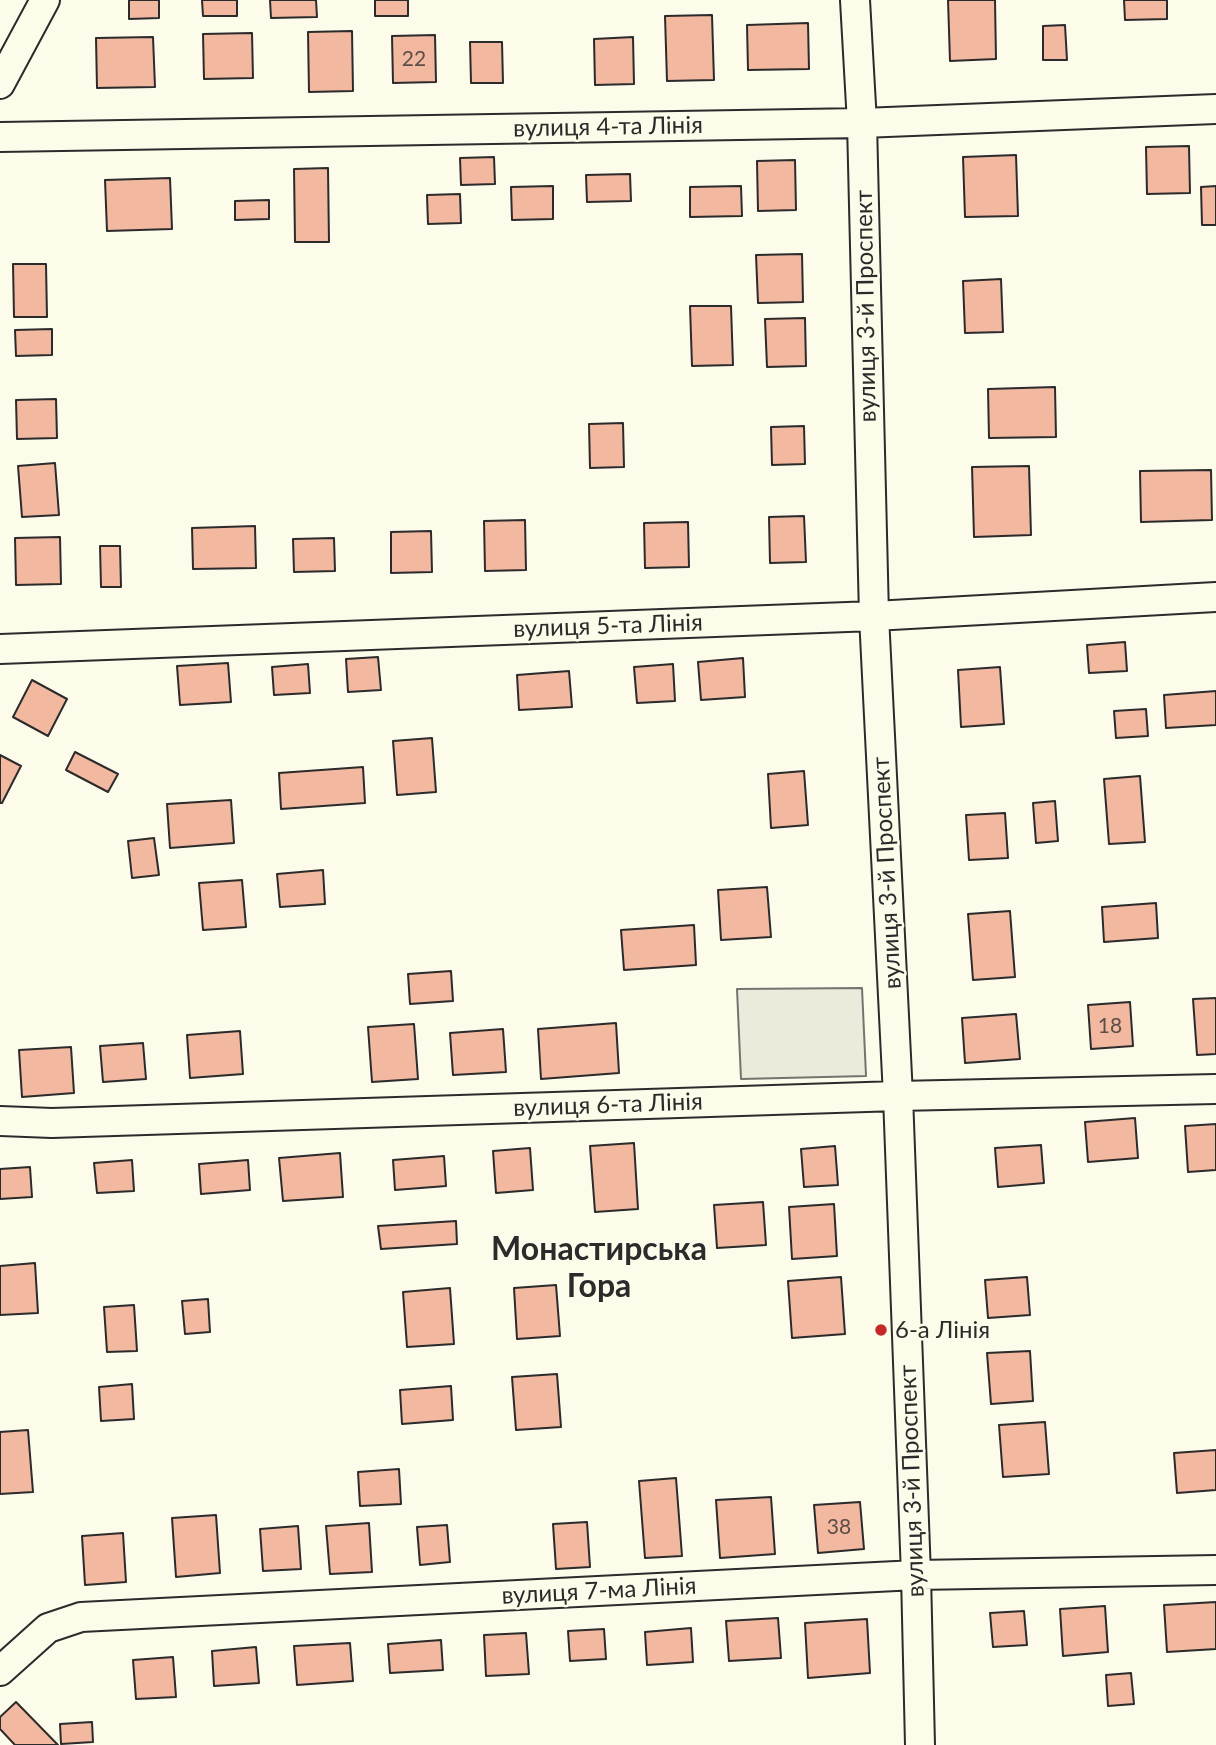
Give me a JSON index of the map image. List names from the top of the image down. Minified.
{"streets":{"street":["вулиця 4-та Лінія","вулиця 3-й Проспект","вулиця 5-та Лінія","вулиця 6-та Лінія","вулиця 7-ма Лінія"]},"crossings":[["вулиця 4-та Лінія","вулиця 3-й Проспект"],["вулиця 3-й Проспект","вулиця 5-та Лінія"],["вулиця 3-й Проспект","вулиця 6-та Лінія"],["вулиця 3-й Проспект","вулиця 7-ма Лінія"]],"districts":["Монастирська Гора"],"places":["6-а Лінія"],"house_numbers":["22","18","38"]}
